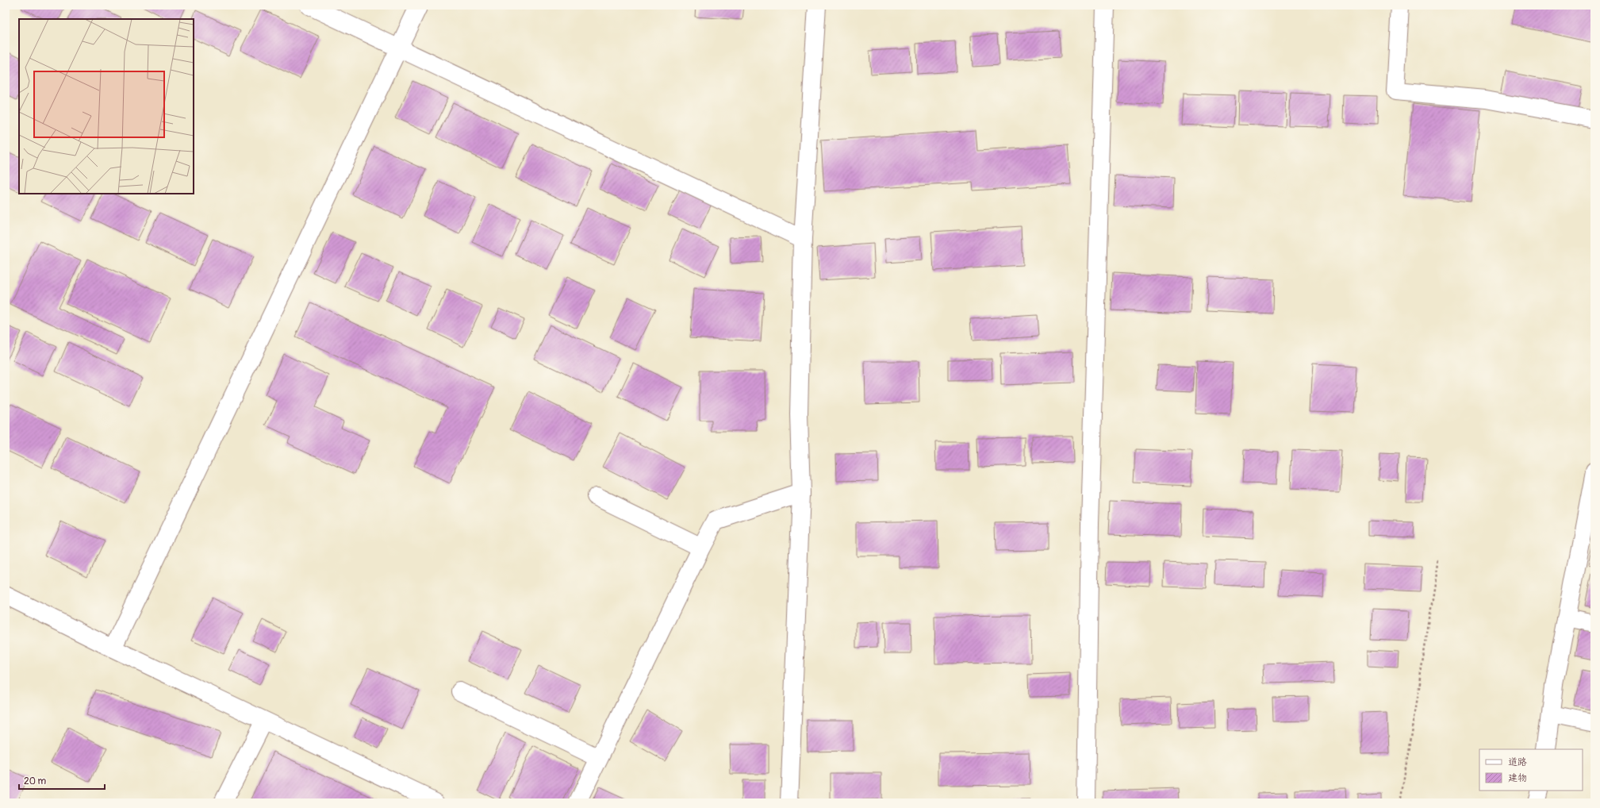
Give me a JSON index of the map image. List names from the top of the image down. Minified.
{"legend":["道路","建物"],"scale_bar":"20 m"}
